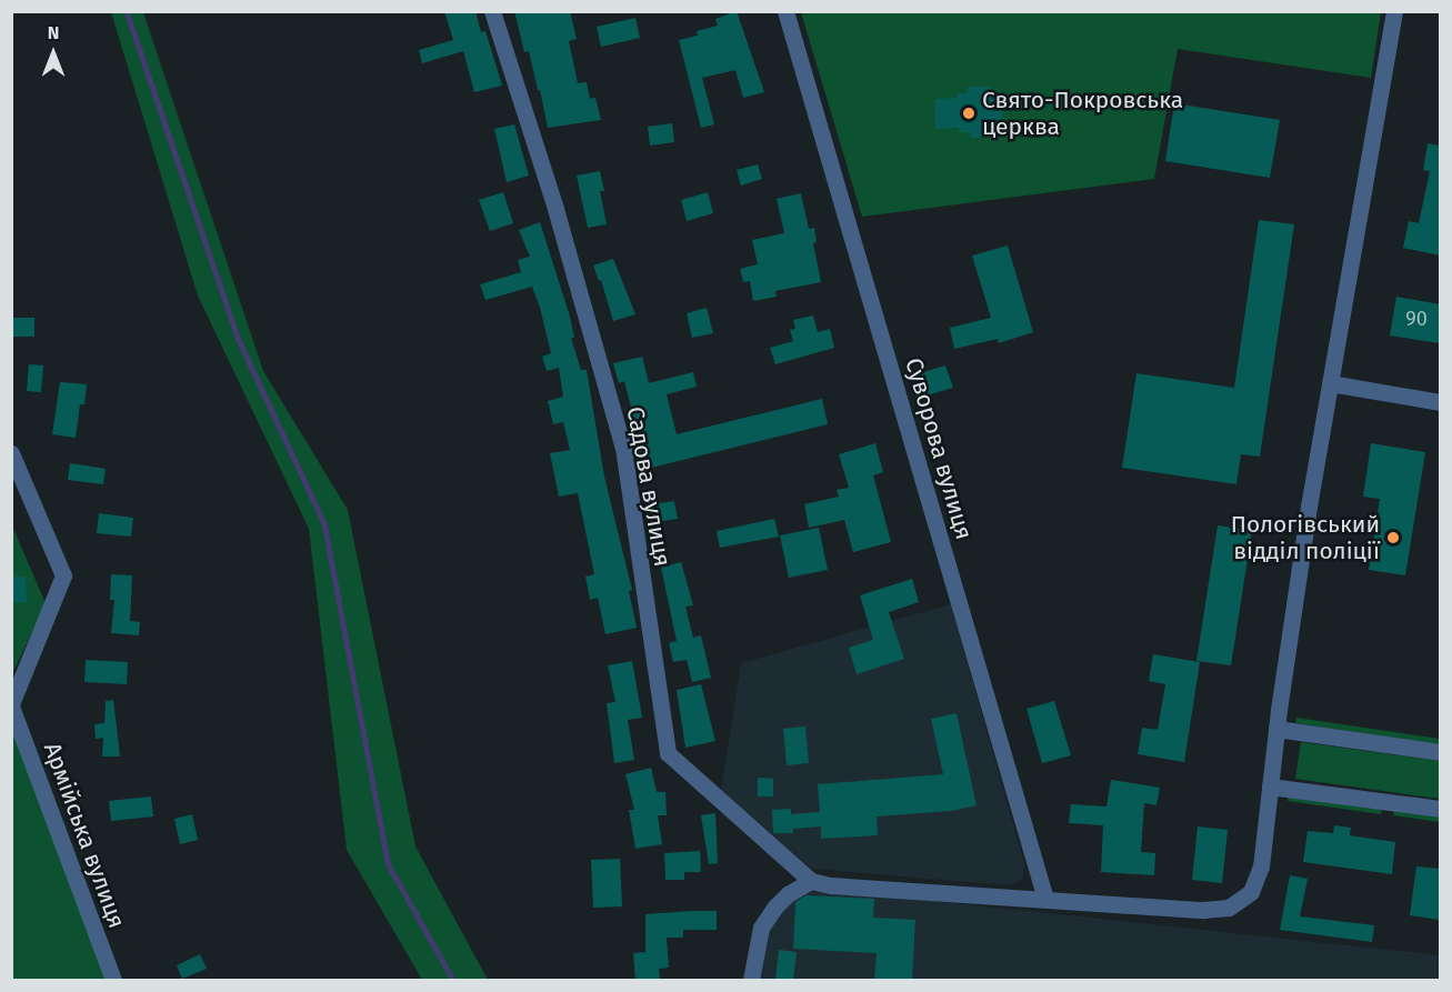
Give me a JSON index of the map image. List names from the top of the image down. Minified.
{"streets":{"street":["Суворова вулиця","Садова вулиця","Армійська вулиця"]},"places":["Свято-Покровська церква","Пологівський відділ поліції"],"house_numbers":["90"],"north":"top"}
